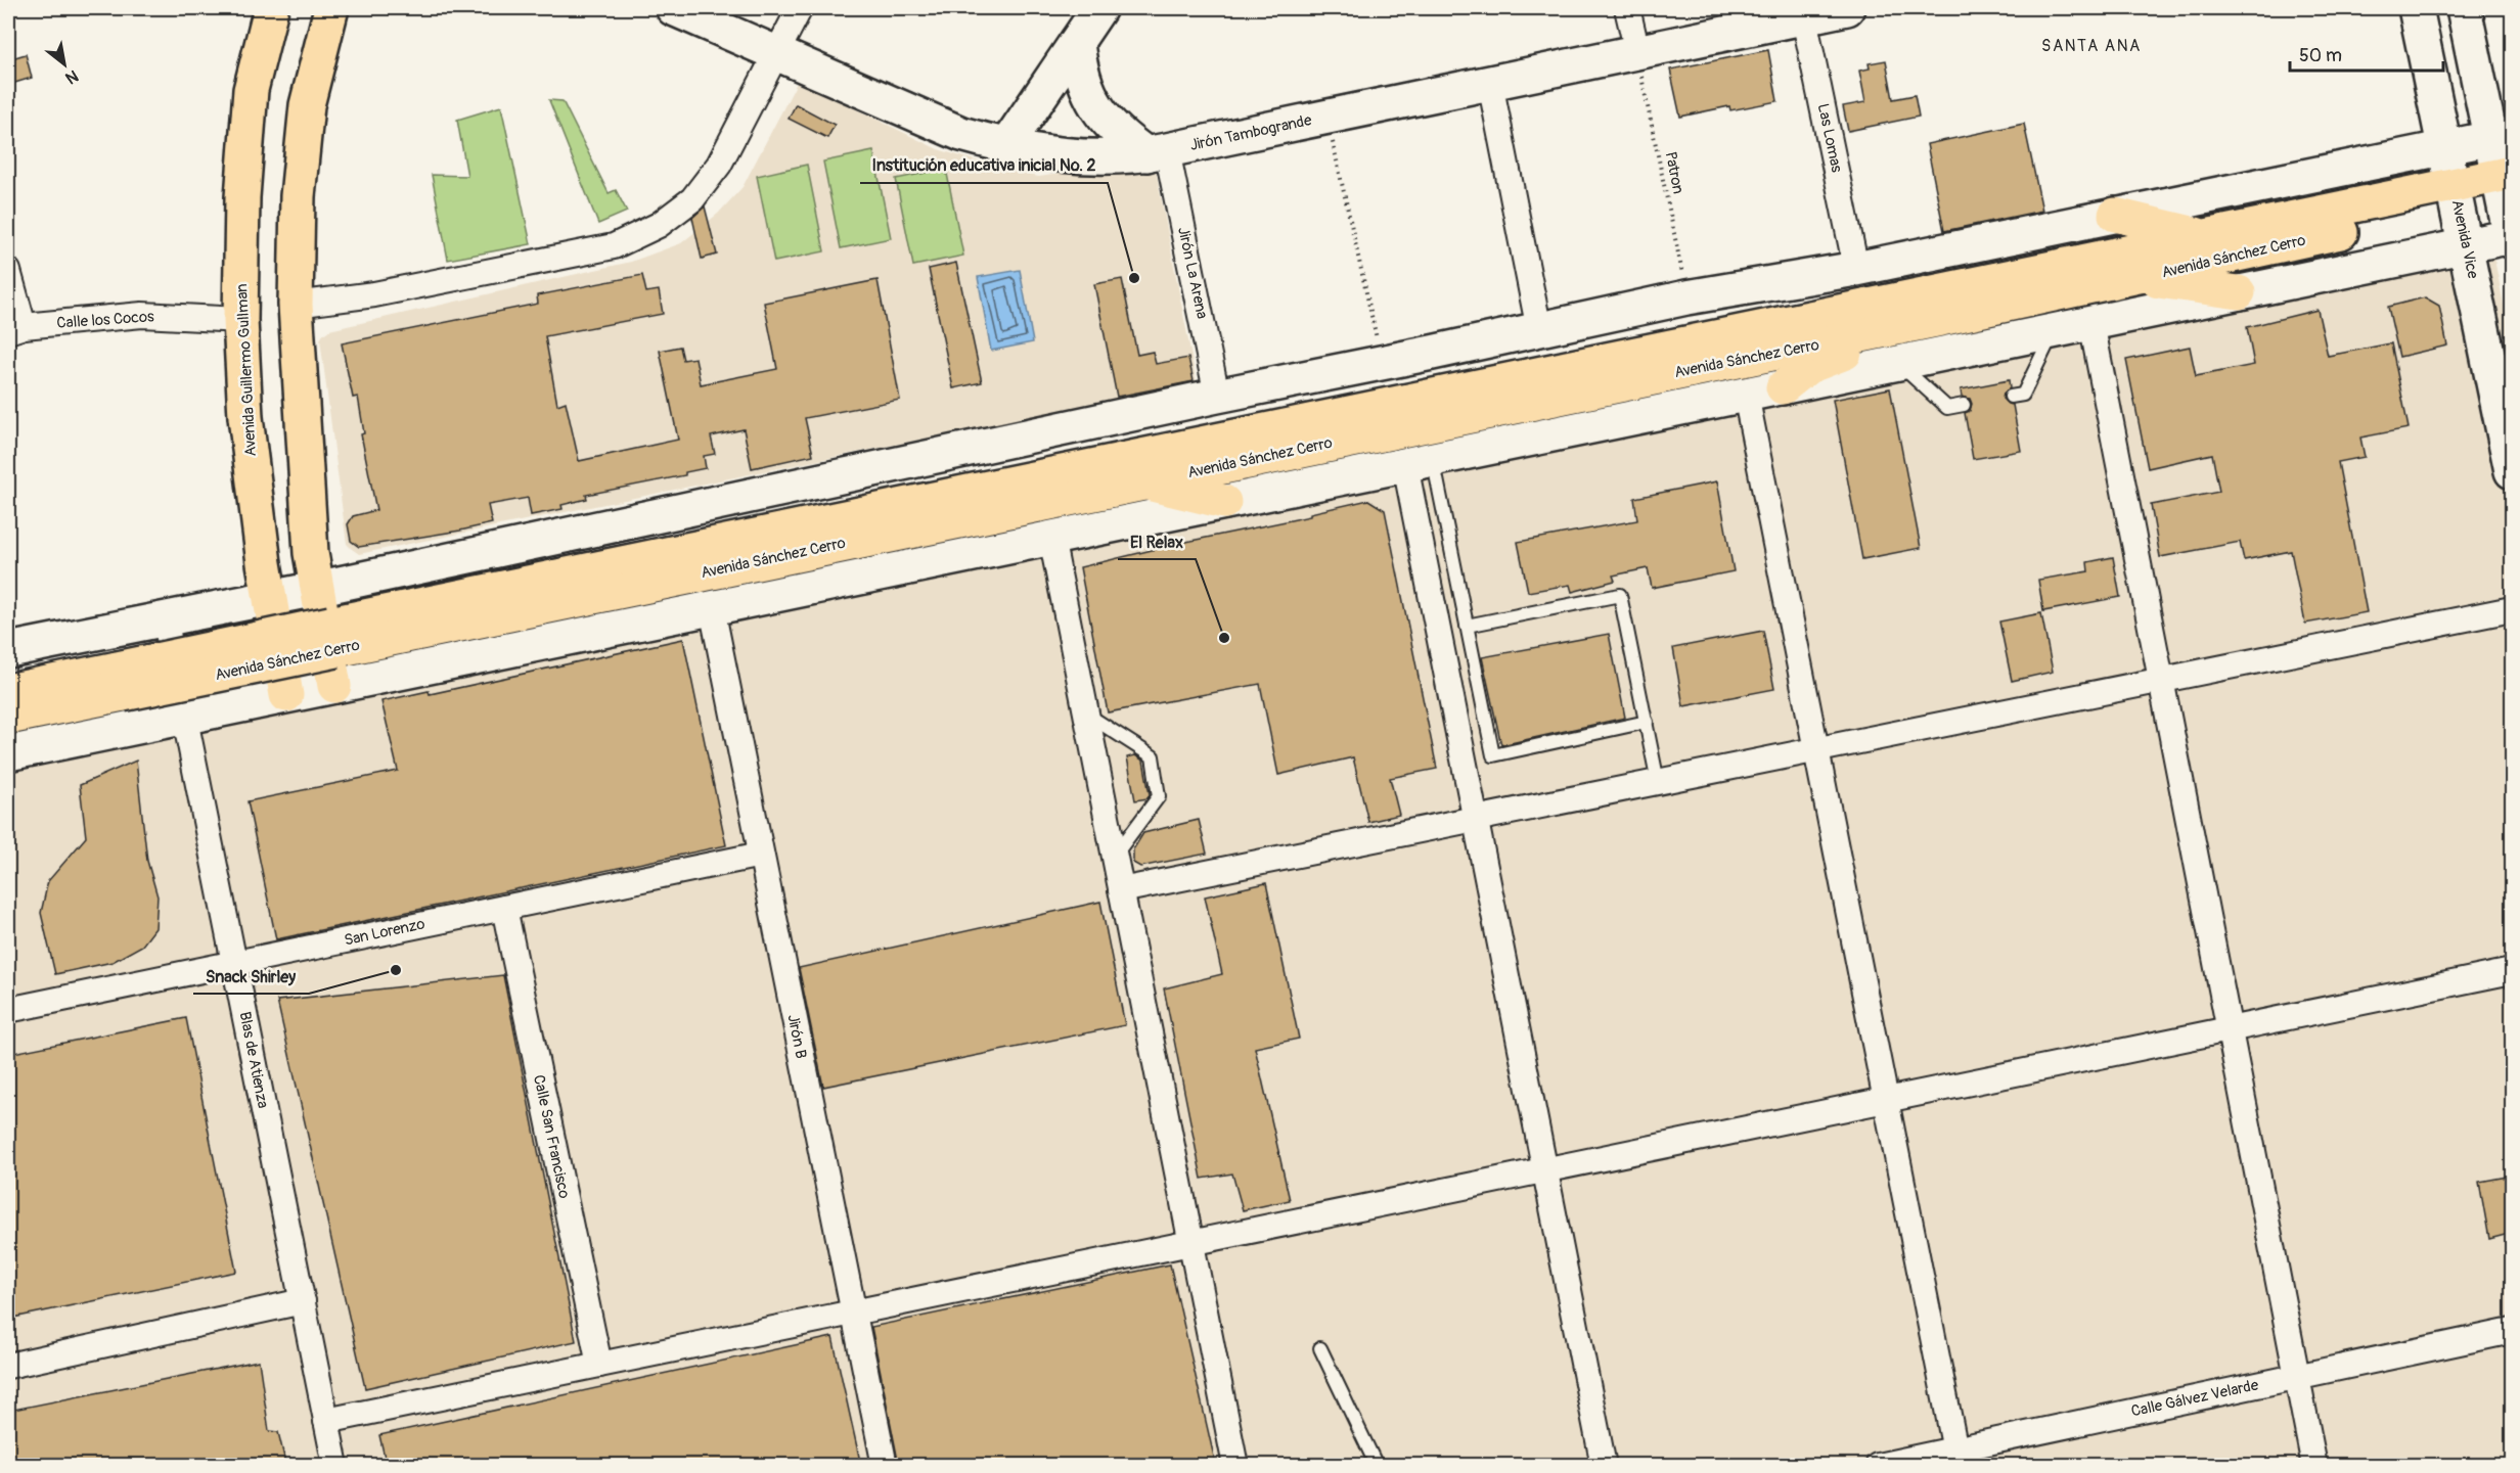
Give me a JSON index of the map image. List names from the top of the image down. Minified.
{"streets":{"main road":["Jirón Tambogrande","Avenida Vice","Avenida Sánchez Cerro","Avenida Guillermo Gullman"],"street":["Las Lomas","Jirón La Arena","Calle los Cocos","San Lorenzo","Jirón B","Blas de Atienza","Calle San Francisco","Calle Gálvez Velarde"],"path":["Patron"]},"crossings":[["Jirón Tambogrande","Las Lomas"],["Jirón Tambogrande","Patron"],["Jirón Tambogrande","Jirón La Arena"],["Avenida Vice","Avenida Sánchez Cerro"],["Calle los Cocos","Avenida Guillermo Gullman"],["San Lorenzo","Jirón B"],["San Lorenzo","Blas de Atienza"],["San Lorenzo","Calle San Francisco"]],"districts":["SANTA ANA"],"places":["Institución educativa inicial No. 2","El Relax","Snack Shirley"],"scale_bar":"50 m","north":"bottom right"}
